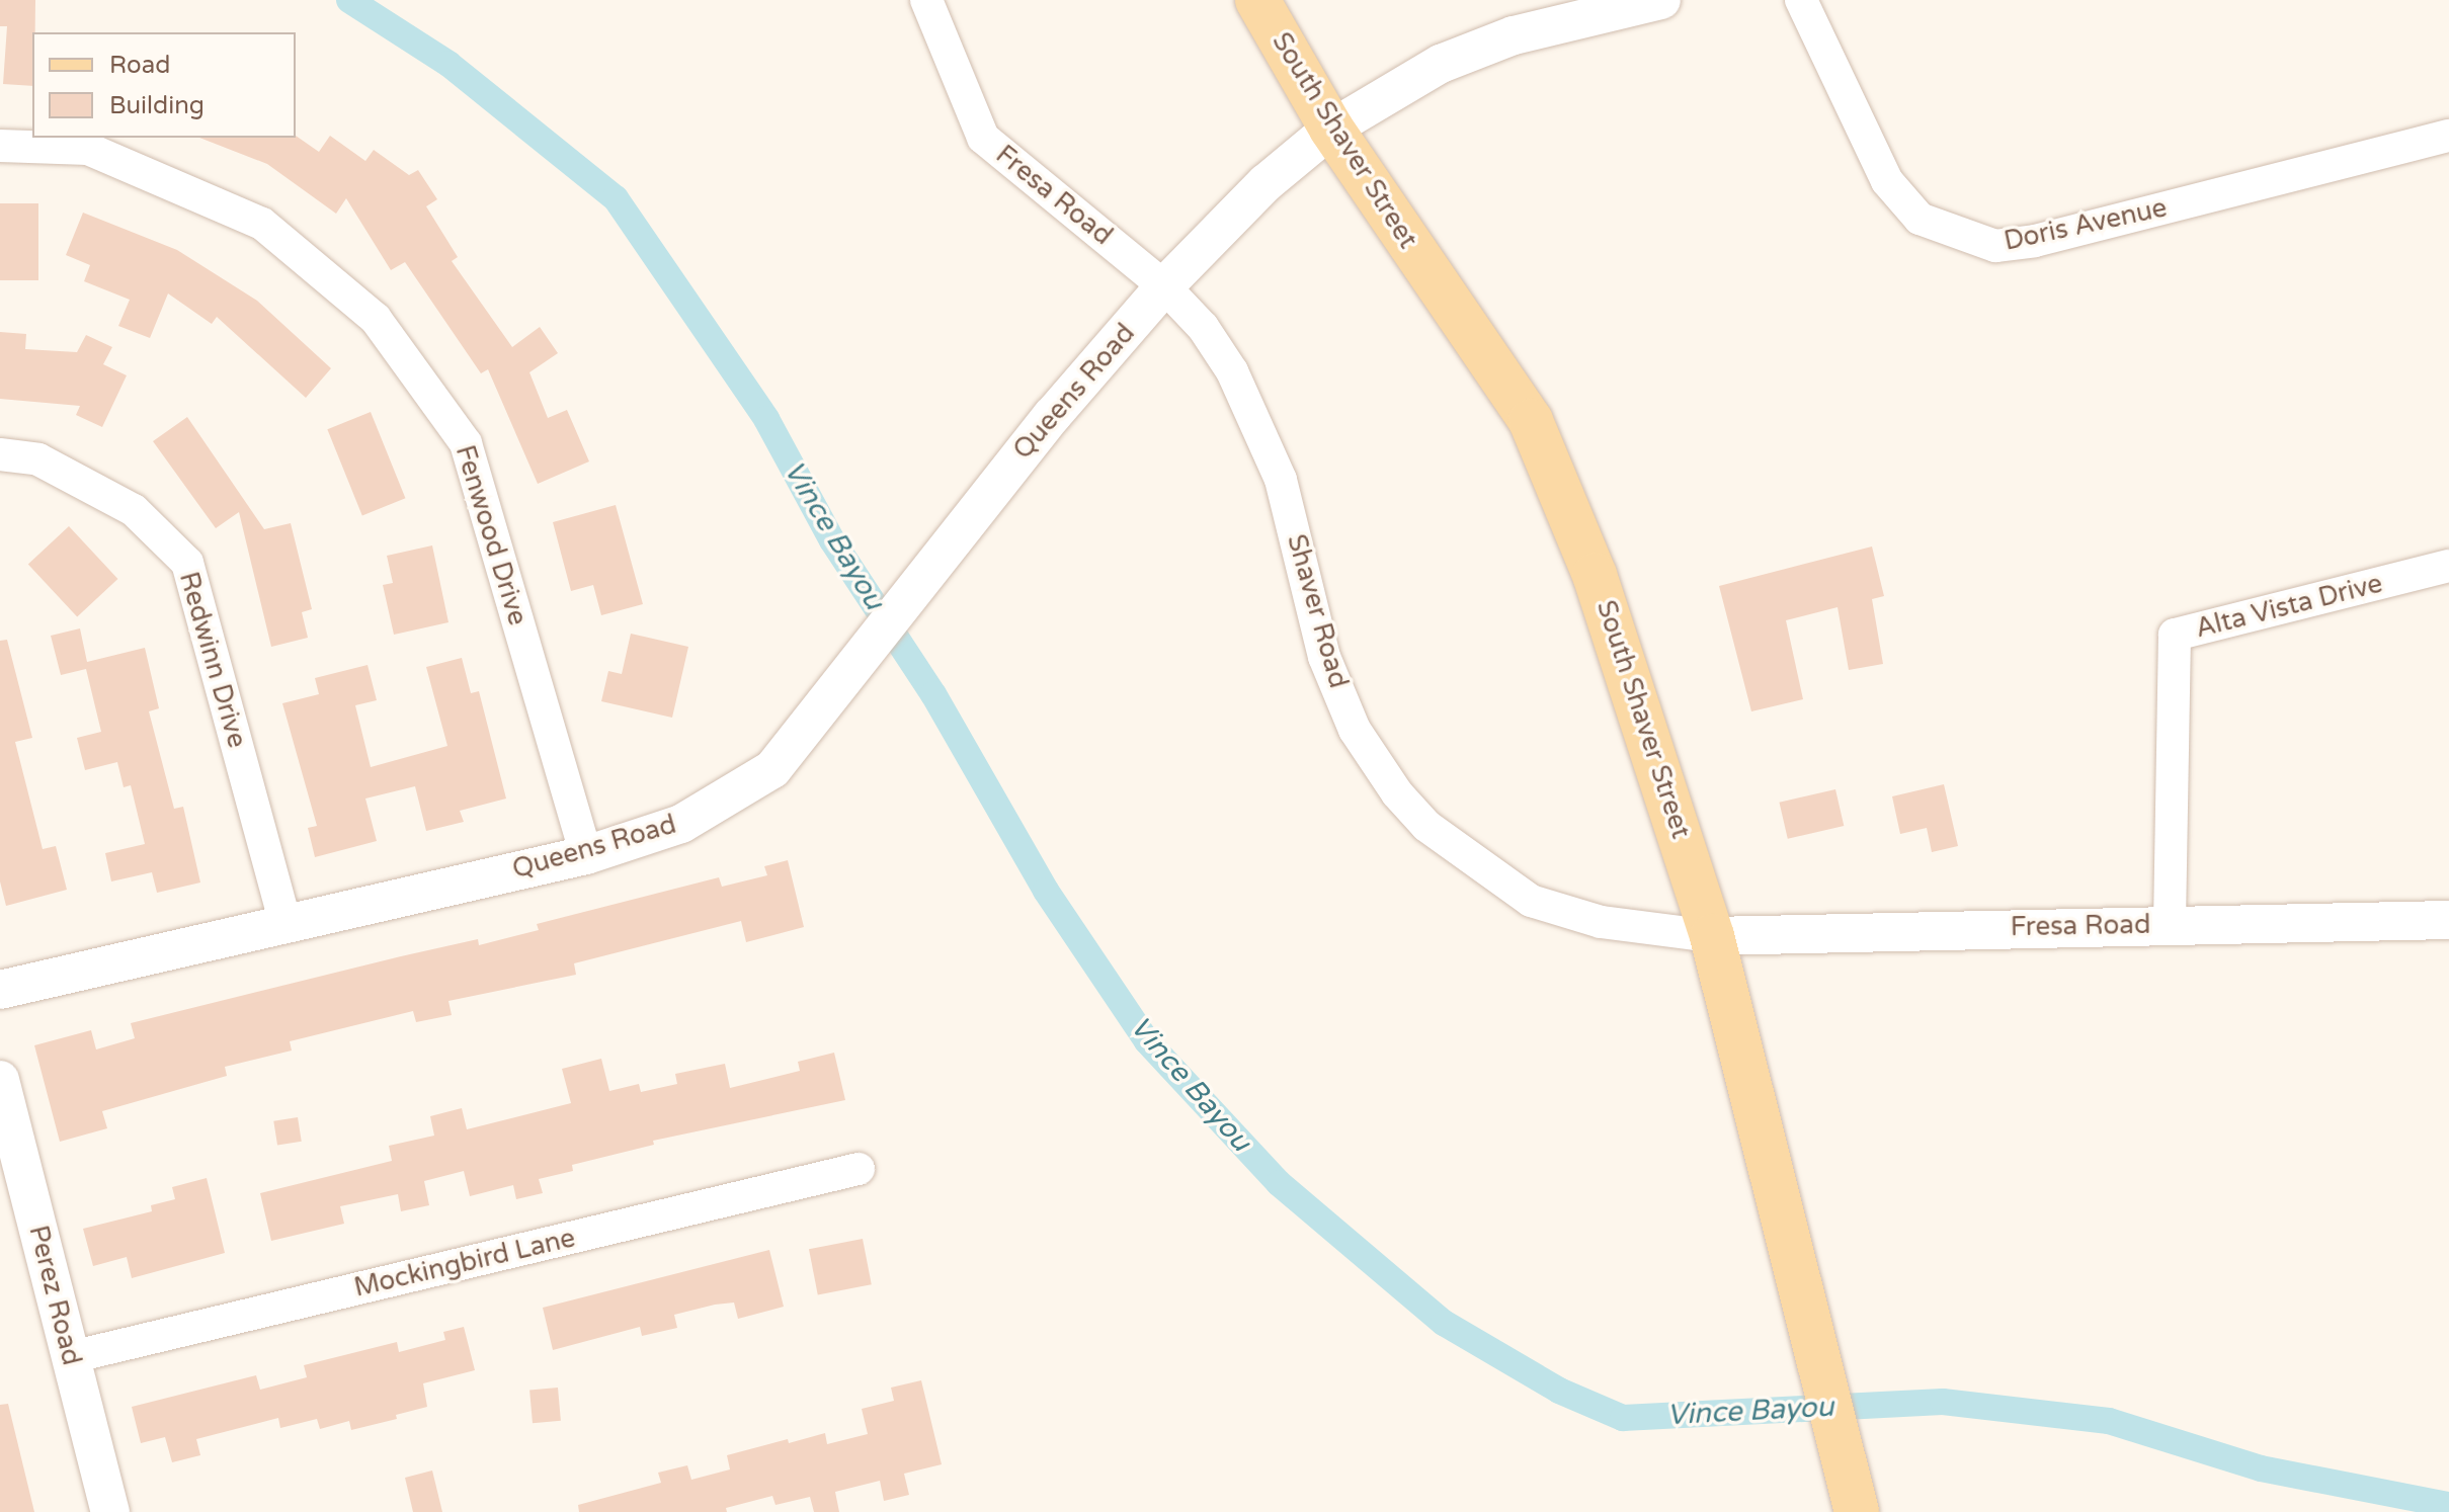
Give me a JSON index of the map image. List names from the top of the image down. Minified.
{"streets":{"main road":["South Shaver Street"],"street":["Fresa Road","Doris Avenue","Queens Road","Fenwood Drive","Alta Vista Drive","Shaver Road","Redwinn Drive","Mockingbird Lane","Perez Road"]},"crossings":[["South Shaver Street","Fresa Road"],["South Shaver Street","Queens Road"],["South Shaver Street","Shaver Road"],["Fresa Road","Queens Road"],["Fresa Road","Alta Vista Drive"],["Fresa Road","Shaver Road"],["Queens Road","Fenwood Drive"],["Queens Road","Shaver Road"],["Queens Road","Redwinn Drive"],["Mockingbird Lane","Perez Road"]],"water":["Vince Bayou"],"legend":["Road","Building"]}
